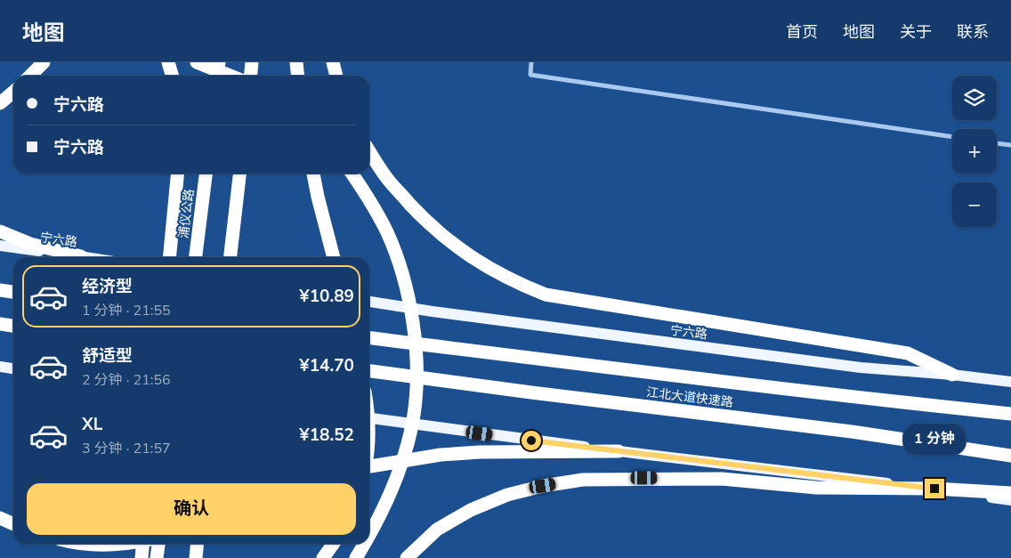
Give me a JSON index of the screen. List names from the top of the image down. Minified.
{"streets":{"highway":["浦仪公路","江北大道快速路"],"main road":["宁六路"]},"page":{"header":"地图","nav":["首页","地图","关于","联系"],"map_buttons":["+","−"],"banner":["宁六路","宁六路"],"list":[{"name":"经济型","note":"1 分钟 · 21:55","value":"¥10.89"},{"name":"舒适型","note":"2 分钟 · 21:56","value":"¥14.70"},{"name":"XL","note":"3 分钟 · 21:57","value":"¥18.52"}],"bubble":"1 分钟","buttons":"确认"}}
